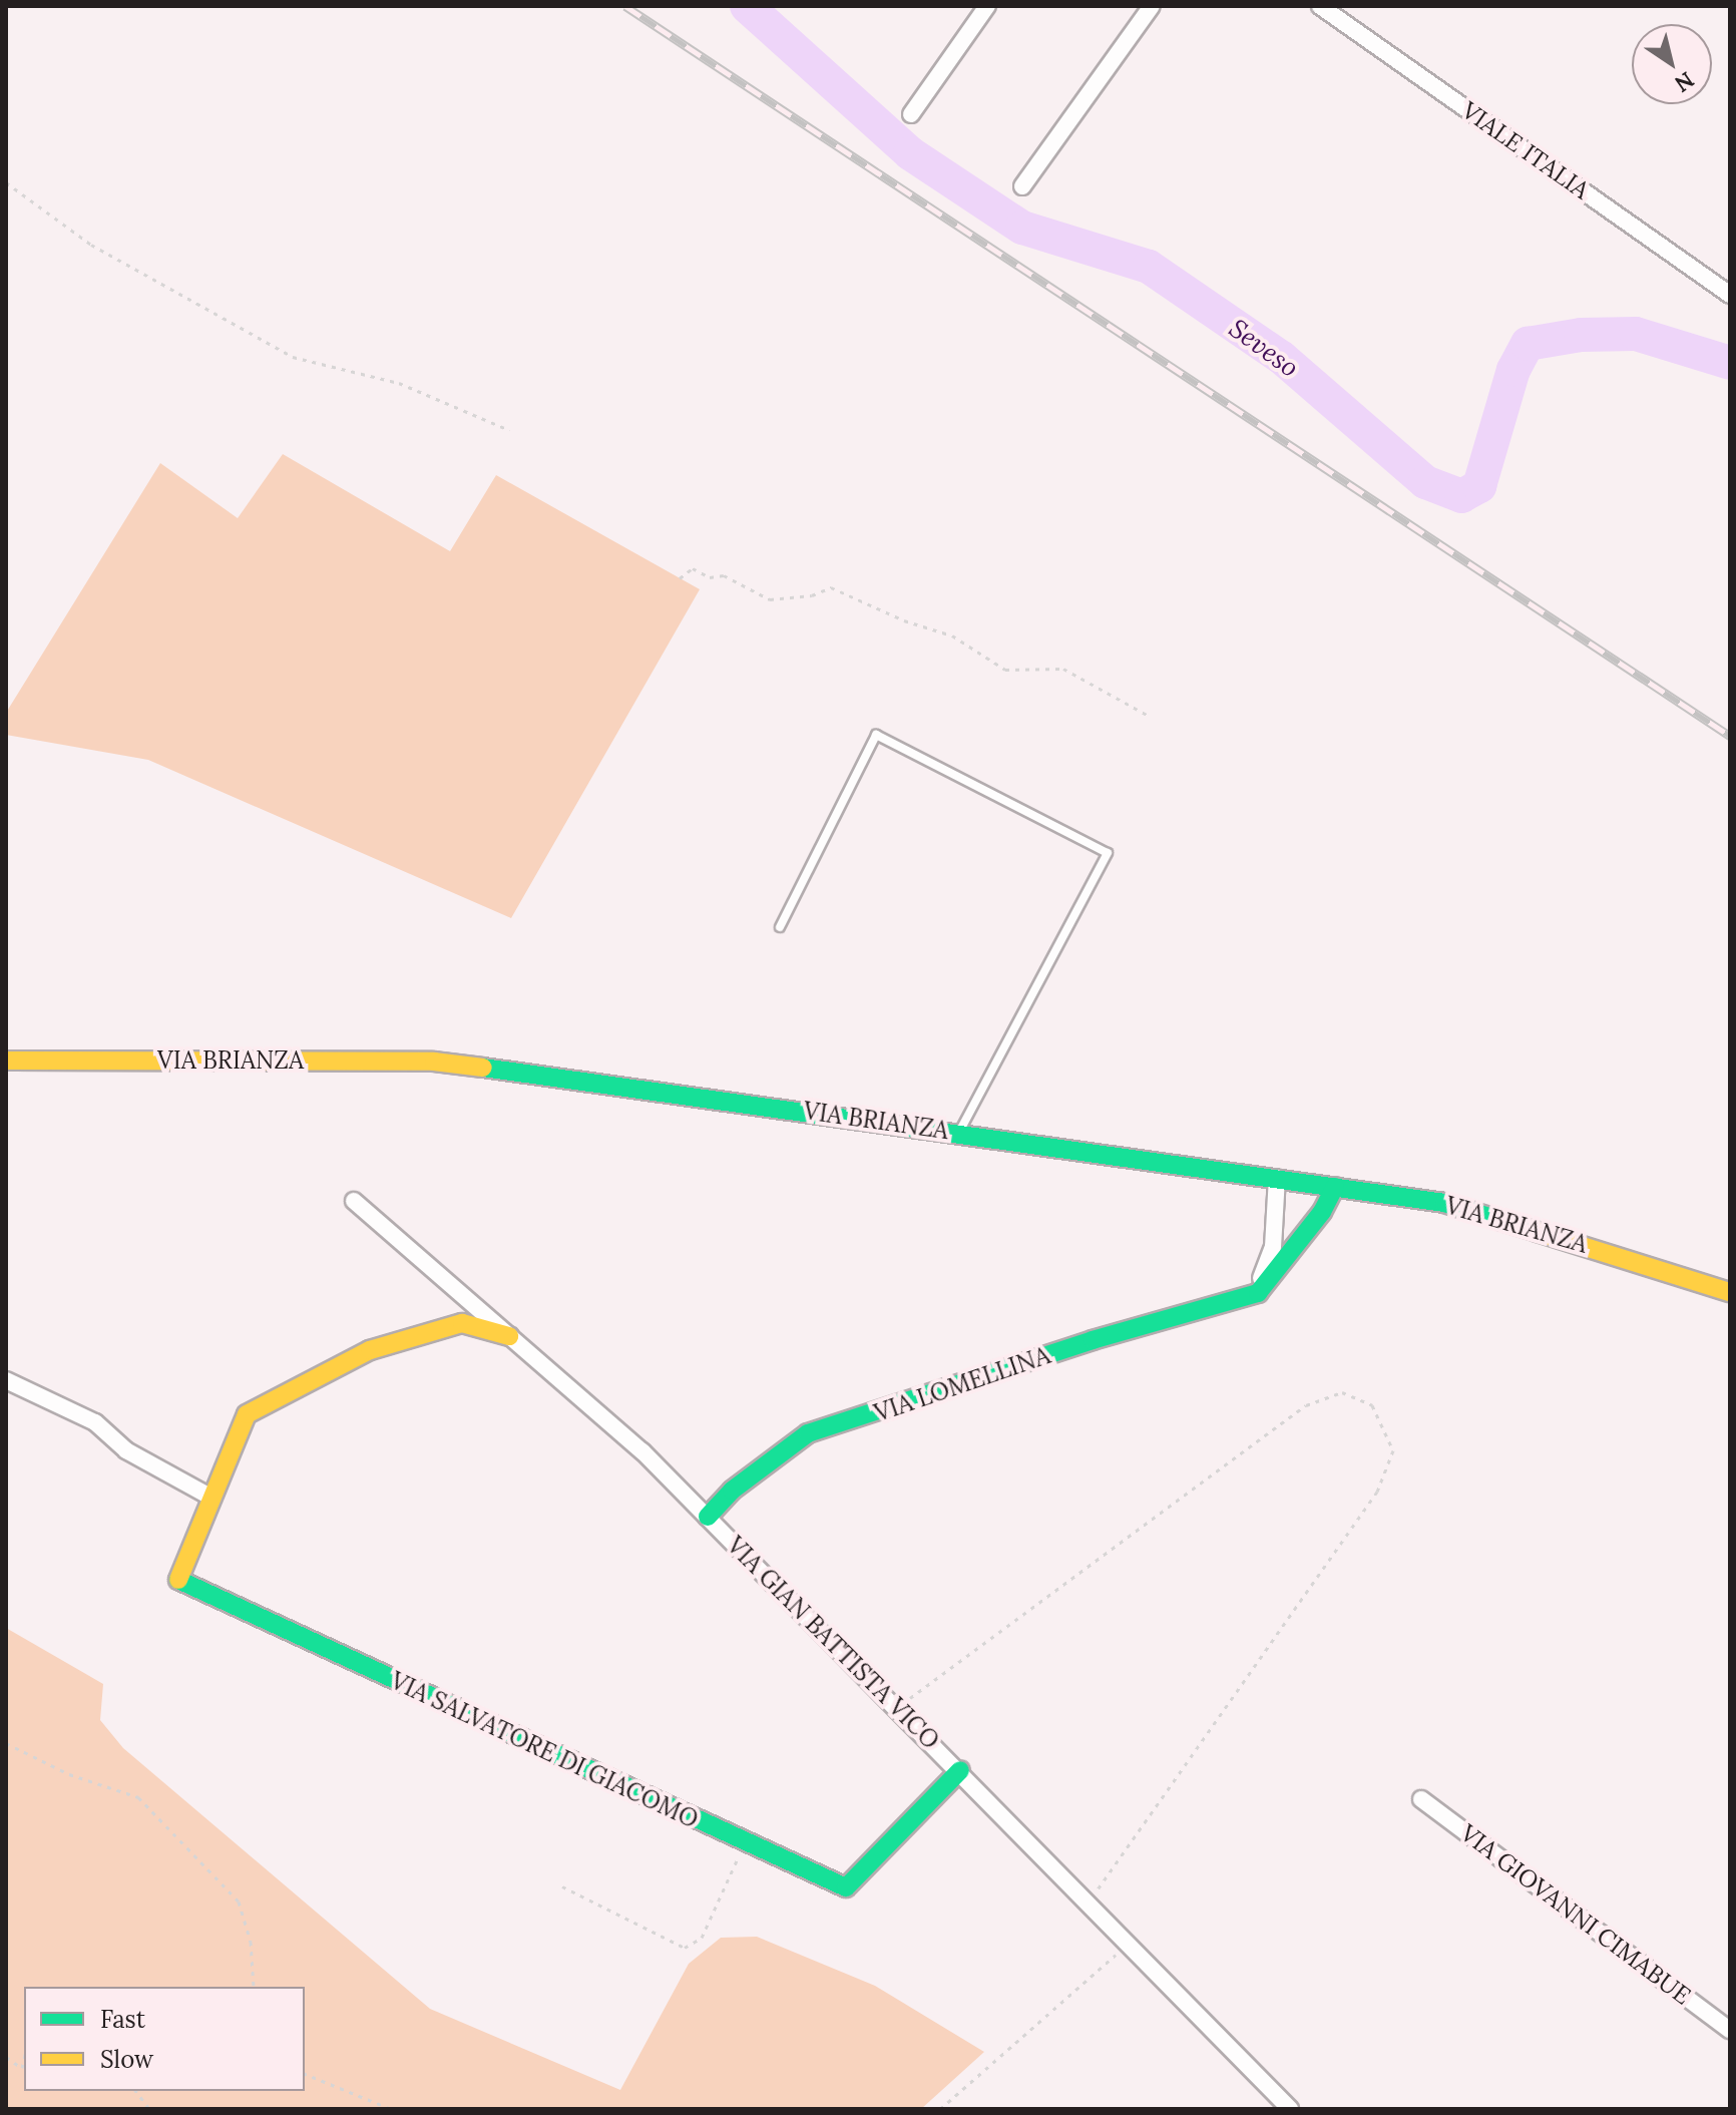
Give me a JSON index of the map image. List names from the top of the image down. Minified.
{"streets":{"street":["VIALE ITALIA","VIA BRIANZA","VIA LOMELLINA","VIA GIAN BATTISTA VICO","VIA SALVATORE DI GIACOMO","VIA GIOVANNI CIMABUE"]},"crossings":[["VIA BRIANZA","VIA LOMELLINA"],["VIA LOMELLINA","VIA GIAN BATTISTA VICO"],["VIA GIAN BATTISTA VICO","VIA SALVATORE DI GIACOMO"]],"water":["Seveso"],"legend":["Fast","Slow"],"north":"bottom right"}
